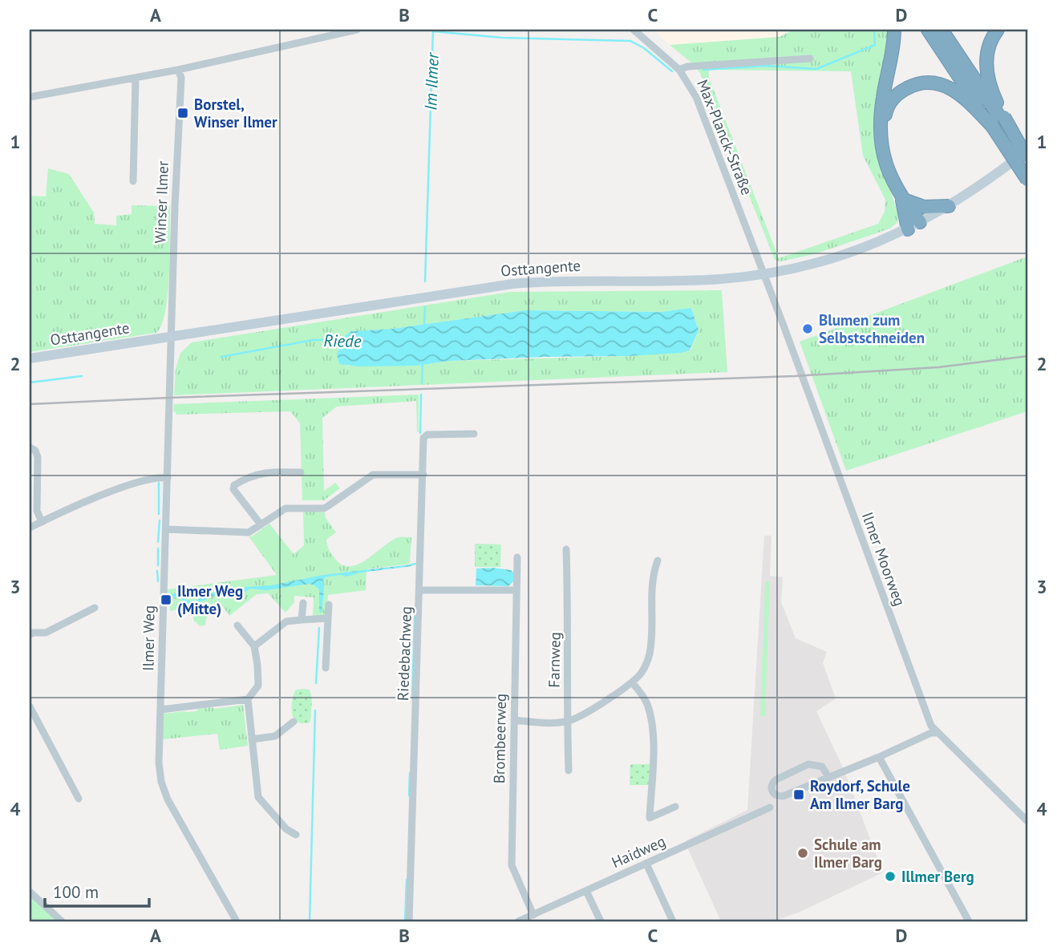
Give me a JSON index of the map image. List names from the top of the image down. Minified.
{"streets":{"main road":["Osttangente"],"street":["Max-Planck-Straße","Winser Ilmer","Ilmer Moorweg","Ilmer Weg","Riedebachweg","Farnweg","Brombeerweg","Haidweg"]},"crossings":[["Max-Planck-Straße","Osttangente"],["Max-Planck-Straße","Ilmer Moorweg"],["Winser Ilmer","Osttangente"],["Winser Ilmer","Ilmer Weg"],["Osttangente","Ilmer Moorweg"],["Osttangente","Ilmer Weg"],["Brombeerweg","Haidweg"]],"water":["Im Ilmer","Riede"],"places":{"transit":["Borstel, Winser Ilmer","Ilmer Weg (Mitte)","Roydorf, Schule Am Ilmer Barg"],"other":["Blumen zum Selbstschneiden","Schule am Ilmer Barg","Illmer Berg"]},"scale_bar":"100 m","grid":{"columns":["A","B","C","D"],"rows":["1","2","3","4"]}}
